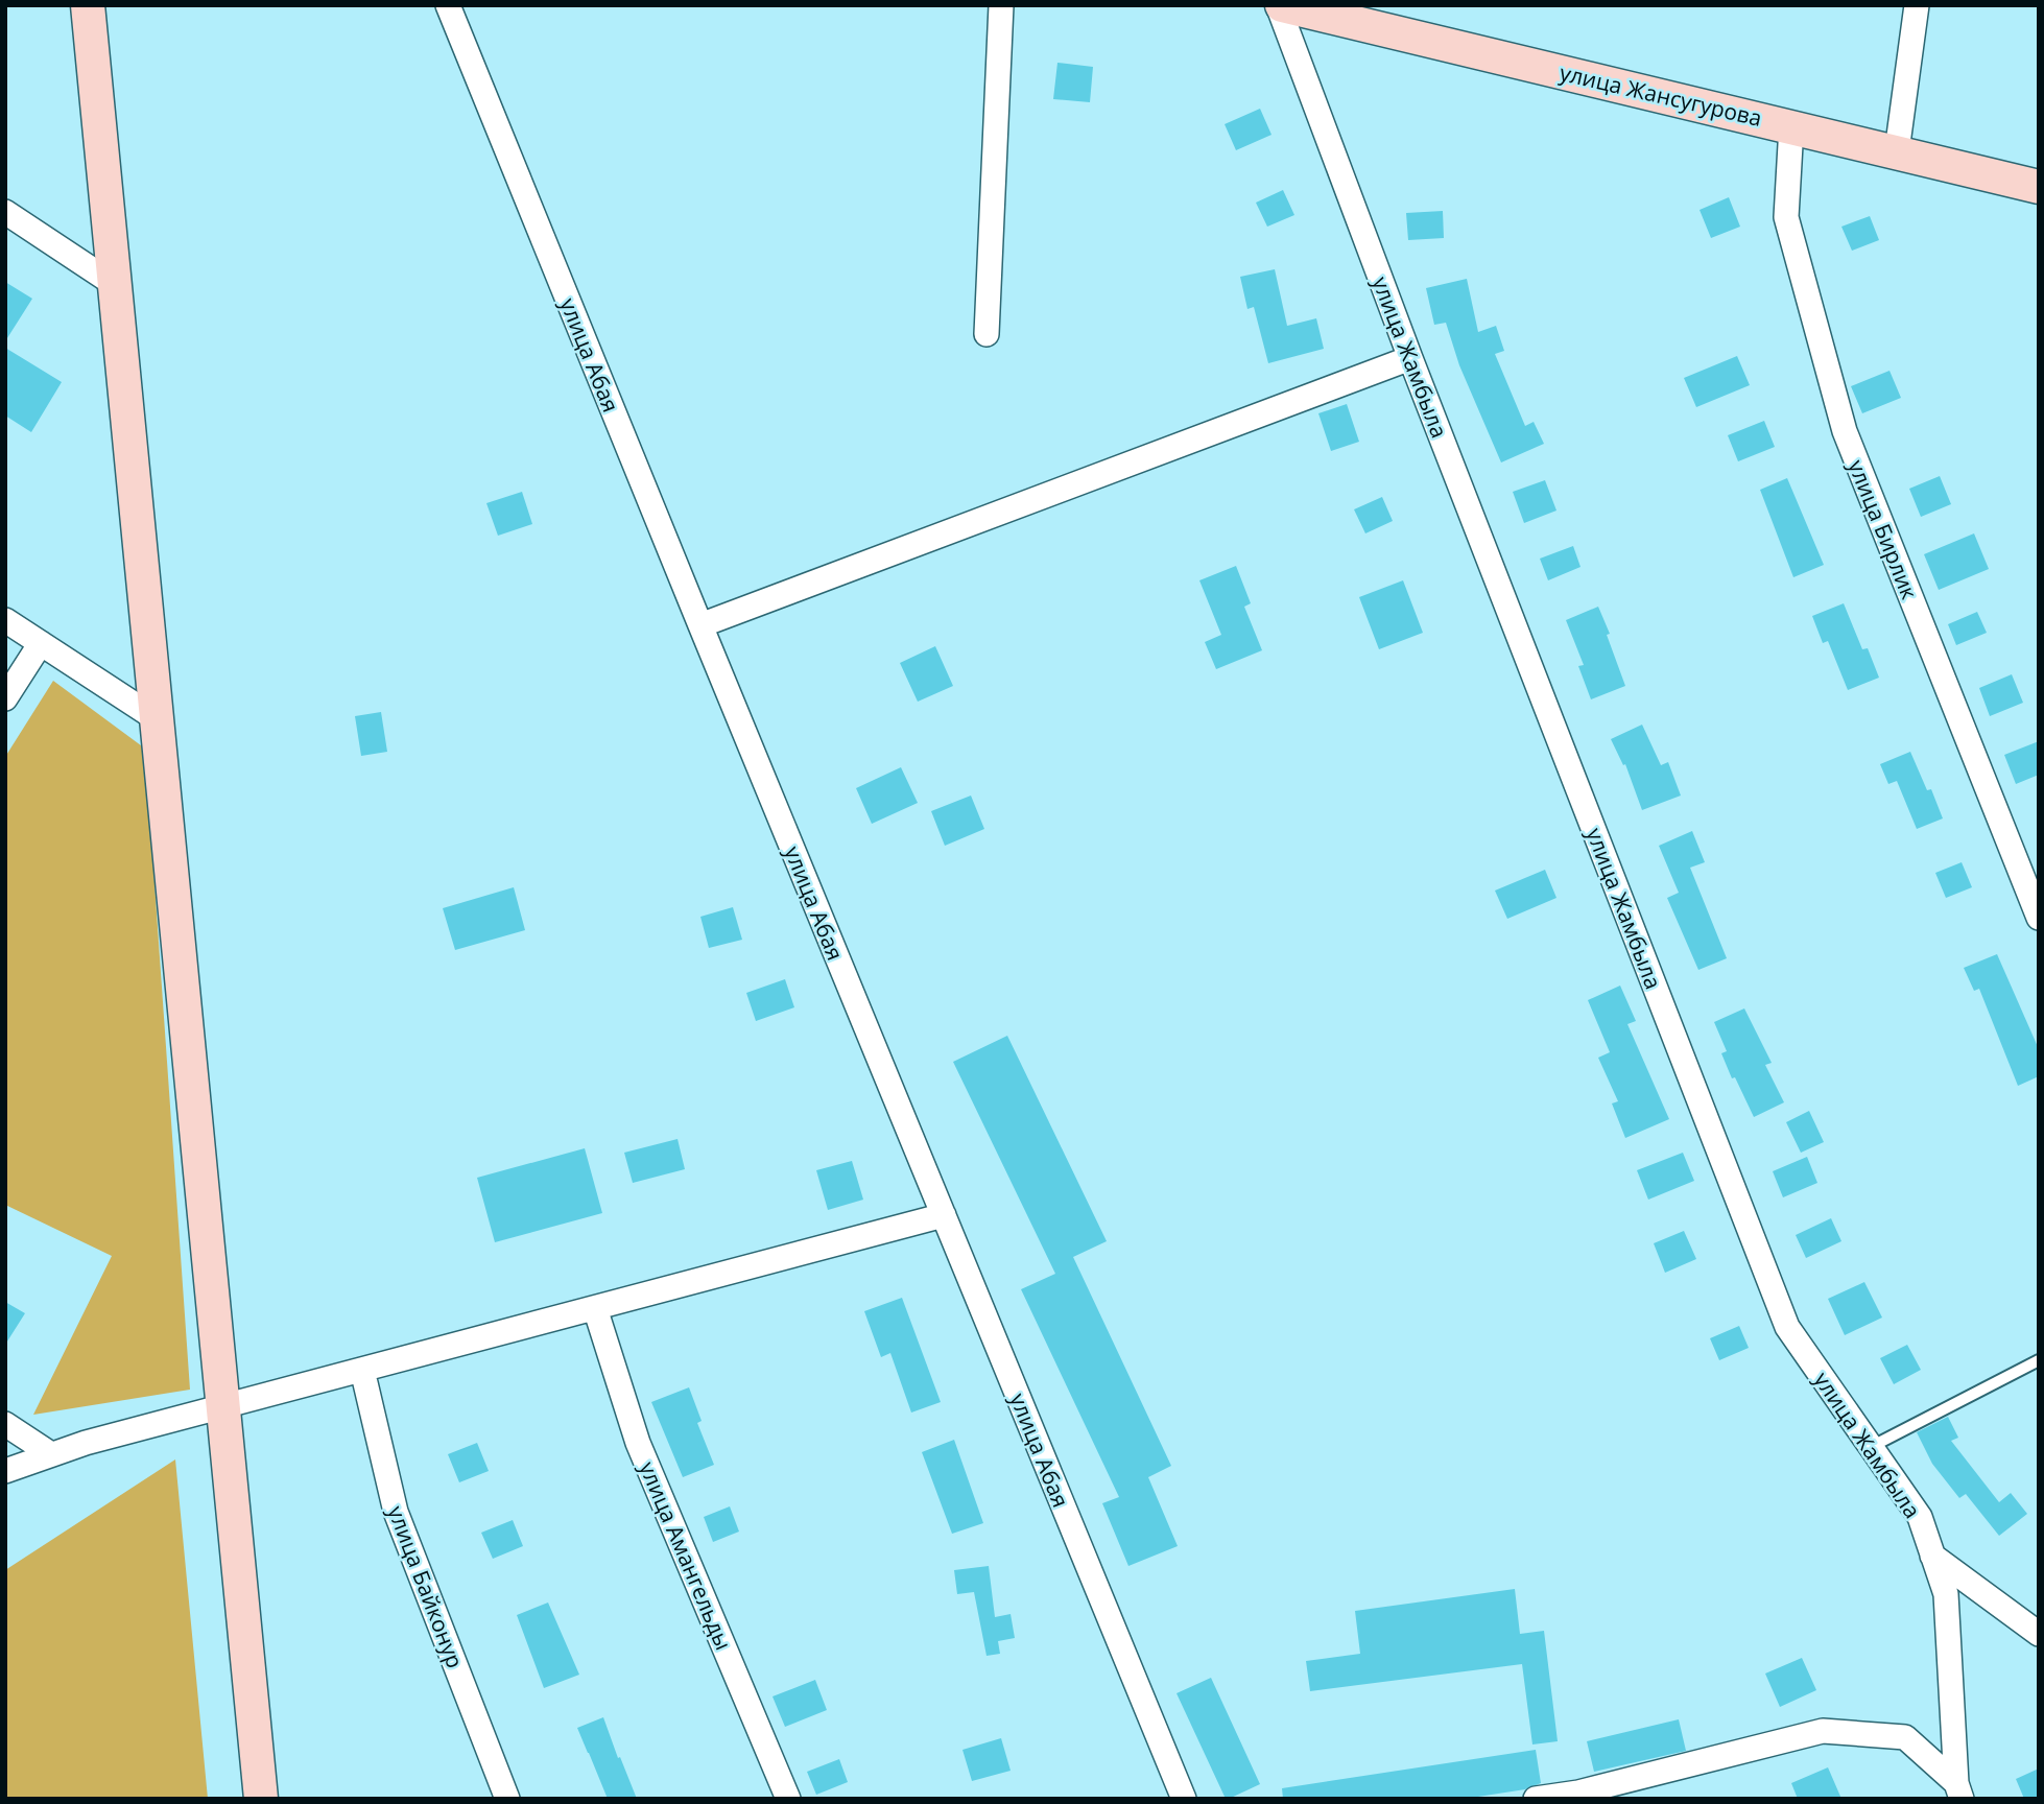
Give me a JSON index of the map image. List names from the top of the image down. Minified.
{"streets":{"main road":["улица Жансугурова"],"street":["улица Абая","улица Жамбыла","улица Бирлик","улица Амангельды","улица Байконур"]},"crossings":[["улица Жансугурова","улица Жамбыла"],["улица Жансугурова","улица Бирлик"]]}
